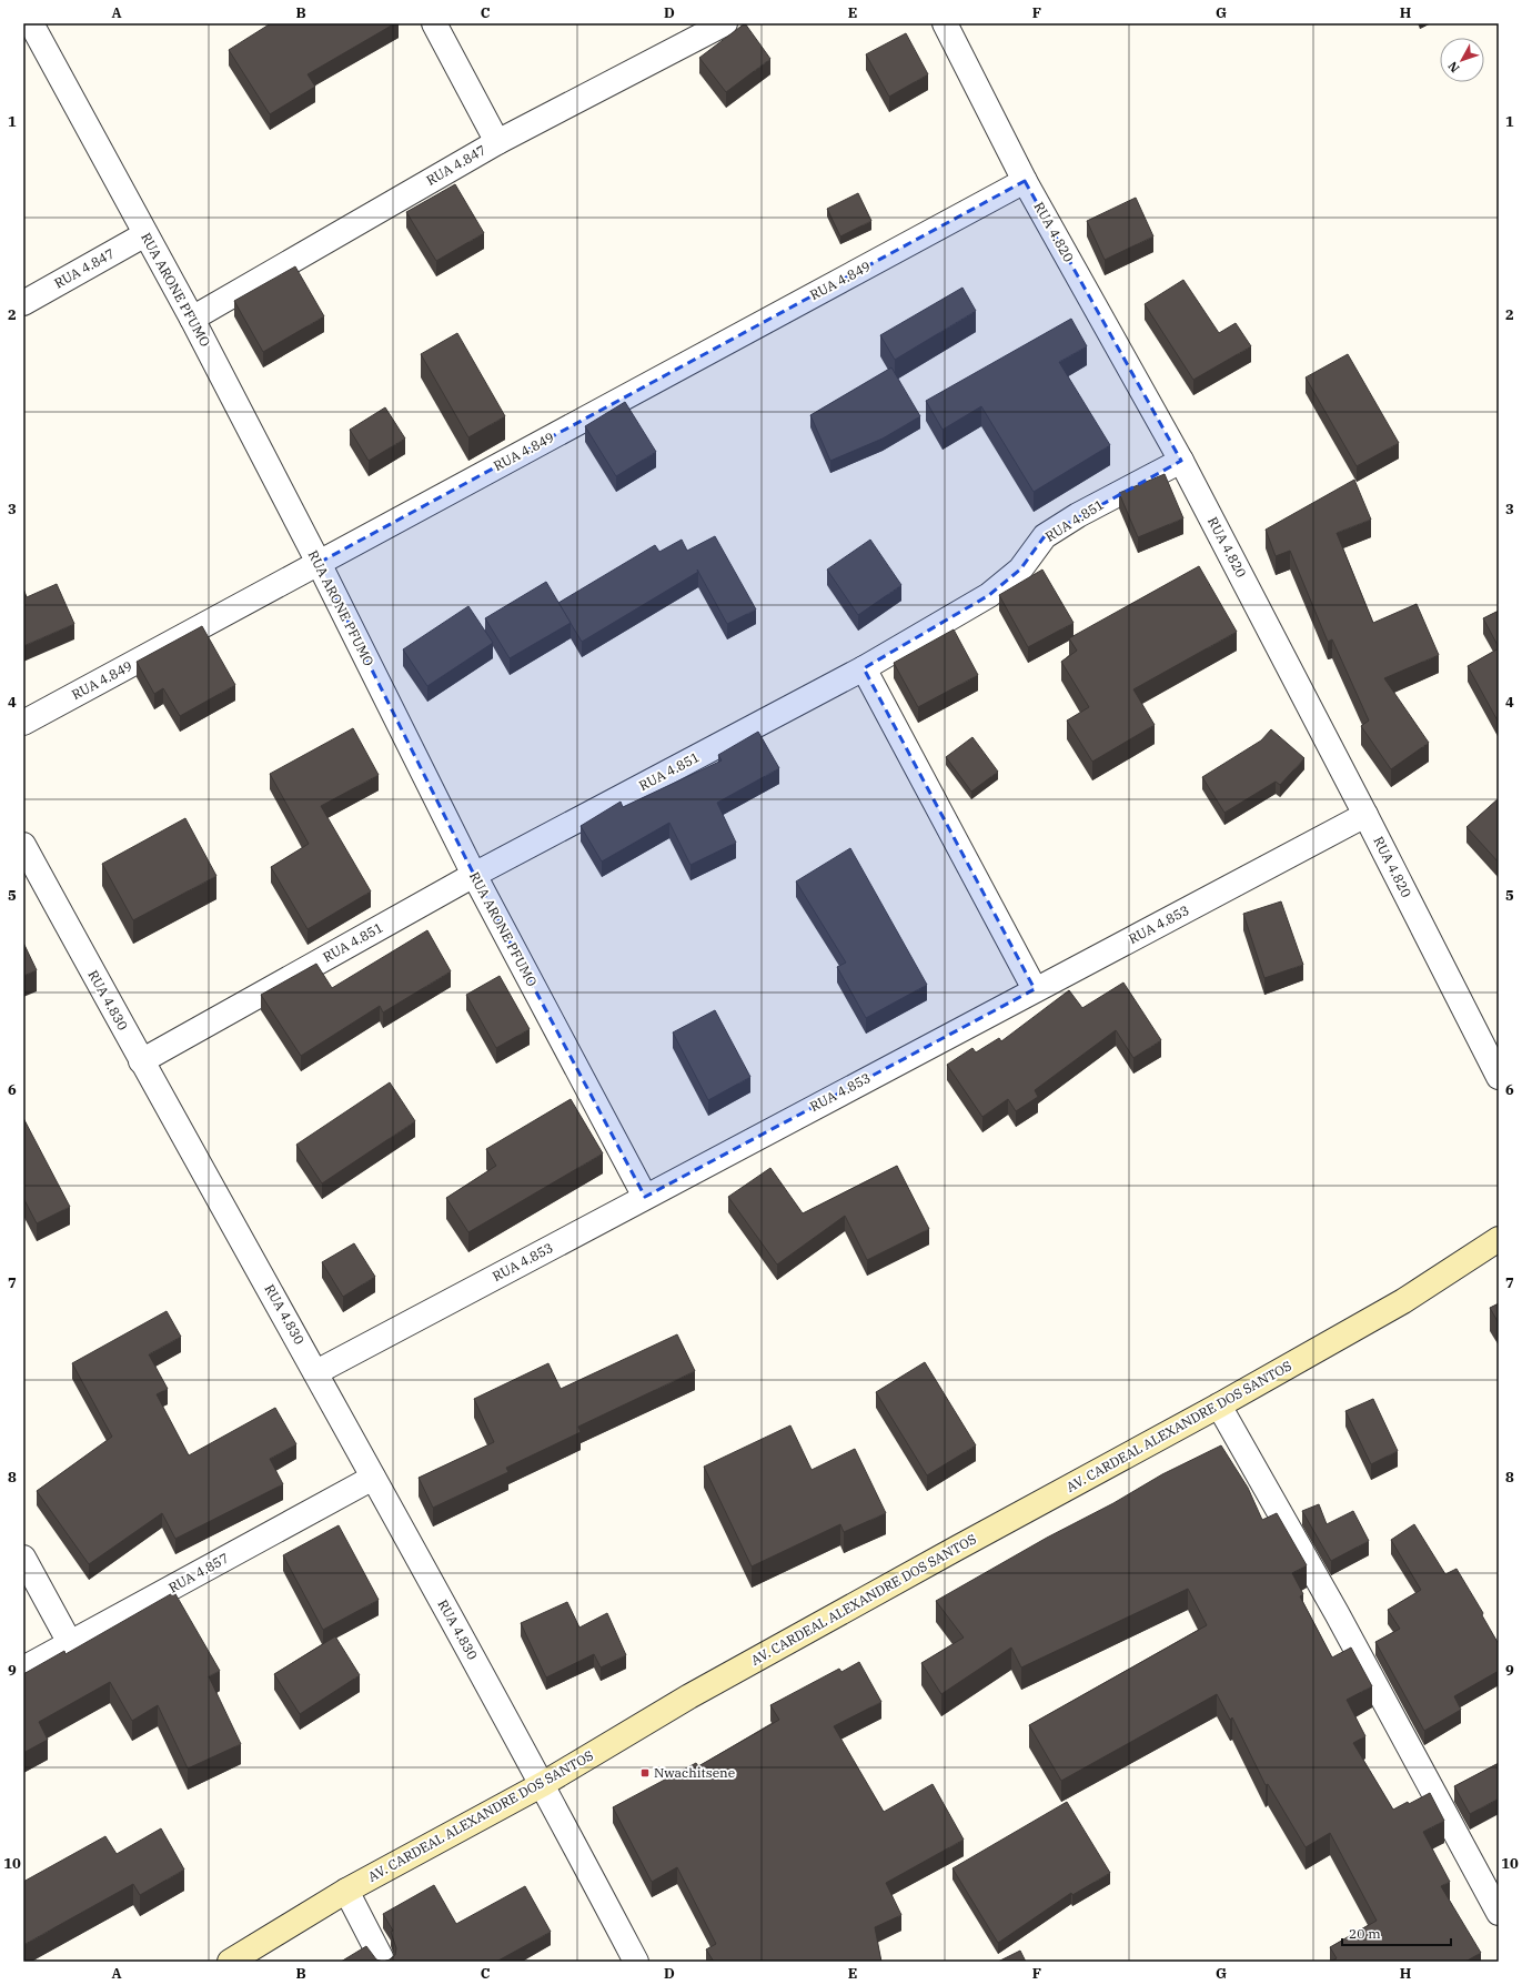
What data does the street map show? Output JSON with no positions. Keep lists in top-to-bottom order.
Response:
{
  "streets": {
    "street": [
      "RUA 4.847",
      "RUA 4.820",
      "RUA 4.849",
      "RUA ARONE PFUMO",
      "RUA 4.851",
      "RUA 4.853",
      "RUA 4.830",
      "AV. CARDEAL ALEXANDRE DOS SANTOS",
      "RUA 4.857"
    ]
  },
  "crossings": [
    ["RUA 4.847", "RUA ARONE PFUMO"],
    ["RUA 4.820", "RUA 4.849"],
    ["RUA 4.820", "RUA 4.851"],
    ["RUA 4.820", "RUA 4.853"],
    ["RUA 4.849", "RUA ARONE PFUMO"],
    ["RUA ARONE PFUMO", "RUA 4.851"],
    ["RUA ARONE PFUMO", "RUA 4.853"],
    ["RUA 4.851", "RUA 4.830"],
    ["RUA 4.853", "RUA 4.830"],
    ["RUA 4.830", "AV. CARDEAL ALEXANDRE DOS SANTOS"],
    ["RUA 4.830", "RUA 4.857"]
  ],
  "places": {
    "transit": ["Nwachitsene"]
  },
  "scale_bar": "20 m",
  "north": "bottom left",
  "grid": {
    "columns": [
      "A",
      "B",
      "C",
      "D",
      "E",
      "F",
      "G",
      "H"
    ],
    "rows": [
      "1",
      "2",
      "3",
      "4",
      "5",
      "6",
      "7",
      "8",
      "9",
      "10"
    ]
  }
}
